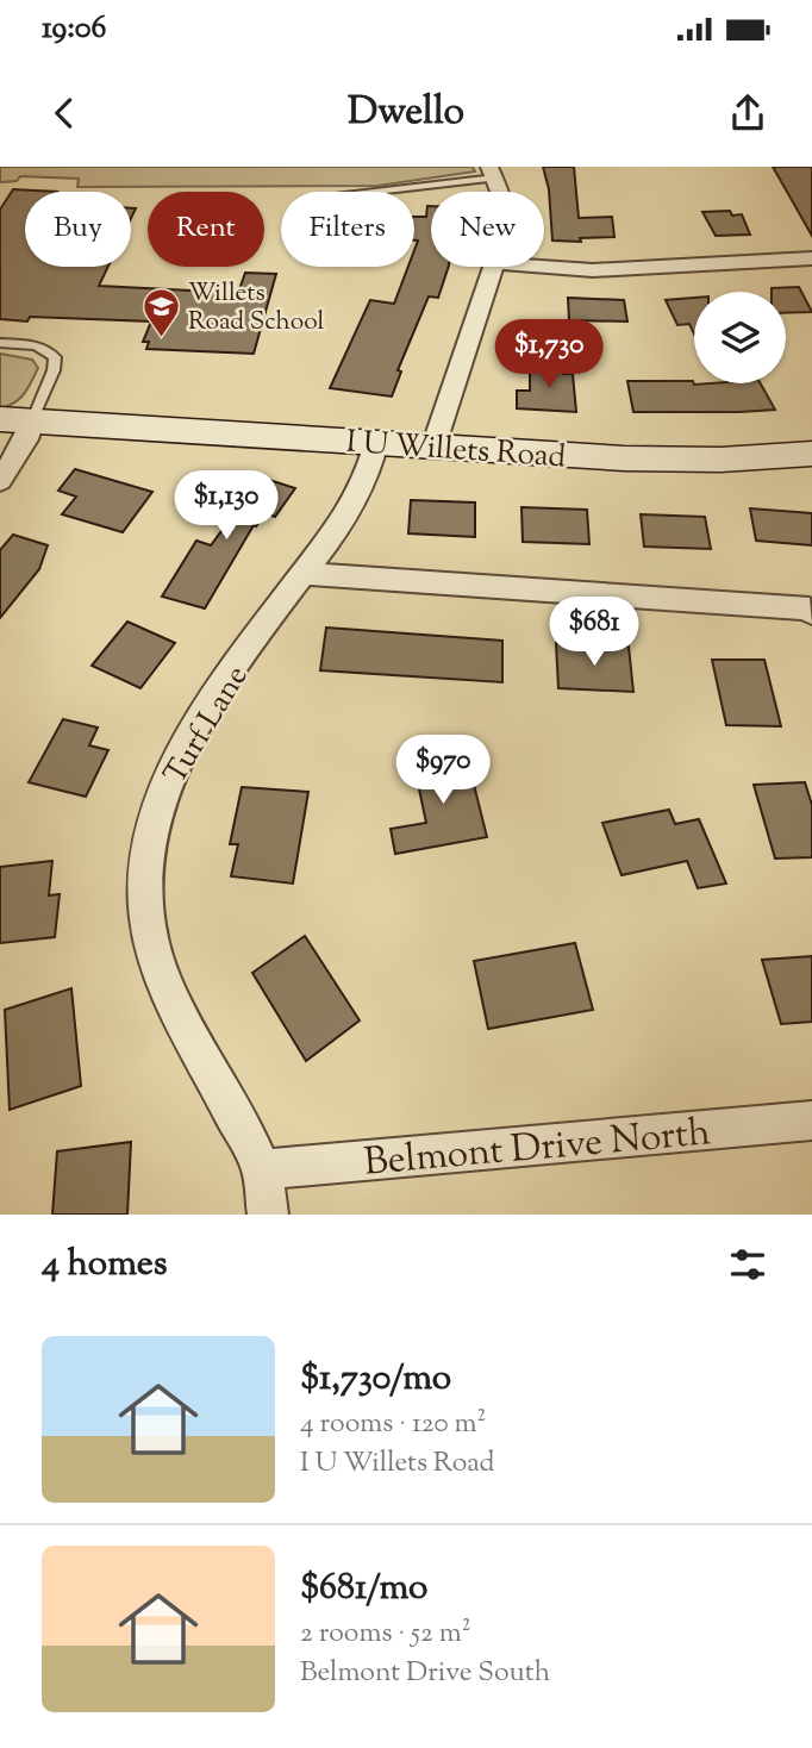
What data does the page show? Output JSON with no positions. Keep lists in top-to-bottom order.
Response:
{
  "streets": {
    "main road": ["I U Willets Road"],
    "street": ["Turf Lane", "Belmont Drive North"]
  },
  "crossings": [
    ["I U Willets Road", "Turf Lane"],
    ["Turf Lane", "Belmont Drive North"]
  ],
  "places": {
    "school or university": ["Willets Road School"]
  },
  "page": {
    "status": "19:06",
    "header": "Dwello",
    "chip": [
      "Buy",
      "Rent",
      "Filters",
      "New"
    ],
    "price": [
      "$1,730",
      "$1,130",
      "$681",
      "$970"
    ],
    "heading": "4 homes",
    "list": [
      {
        "name": "$1,730/mo",
        "note": "4 rooms · 120 m² · I U Willets Road"
      },
      {
        "name": "$681/mo",
        "note": "2 rooms · 52 m² · Belmont Drive South"
      }
    ]
  }
}
